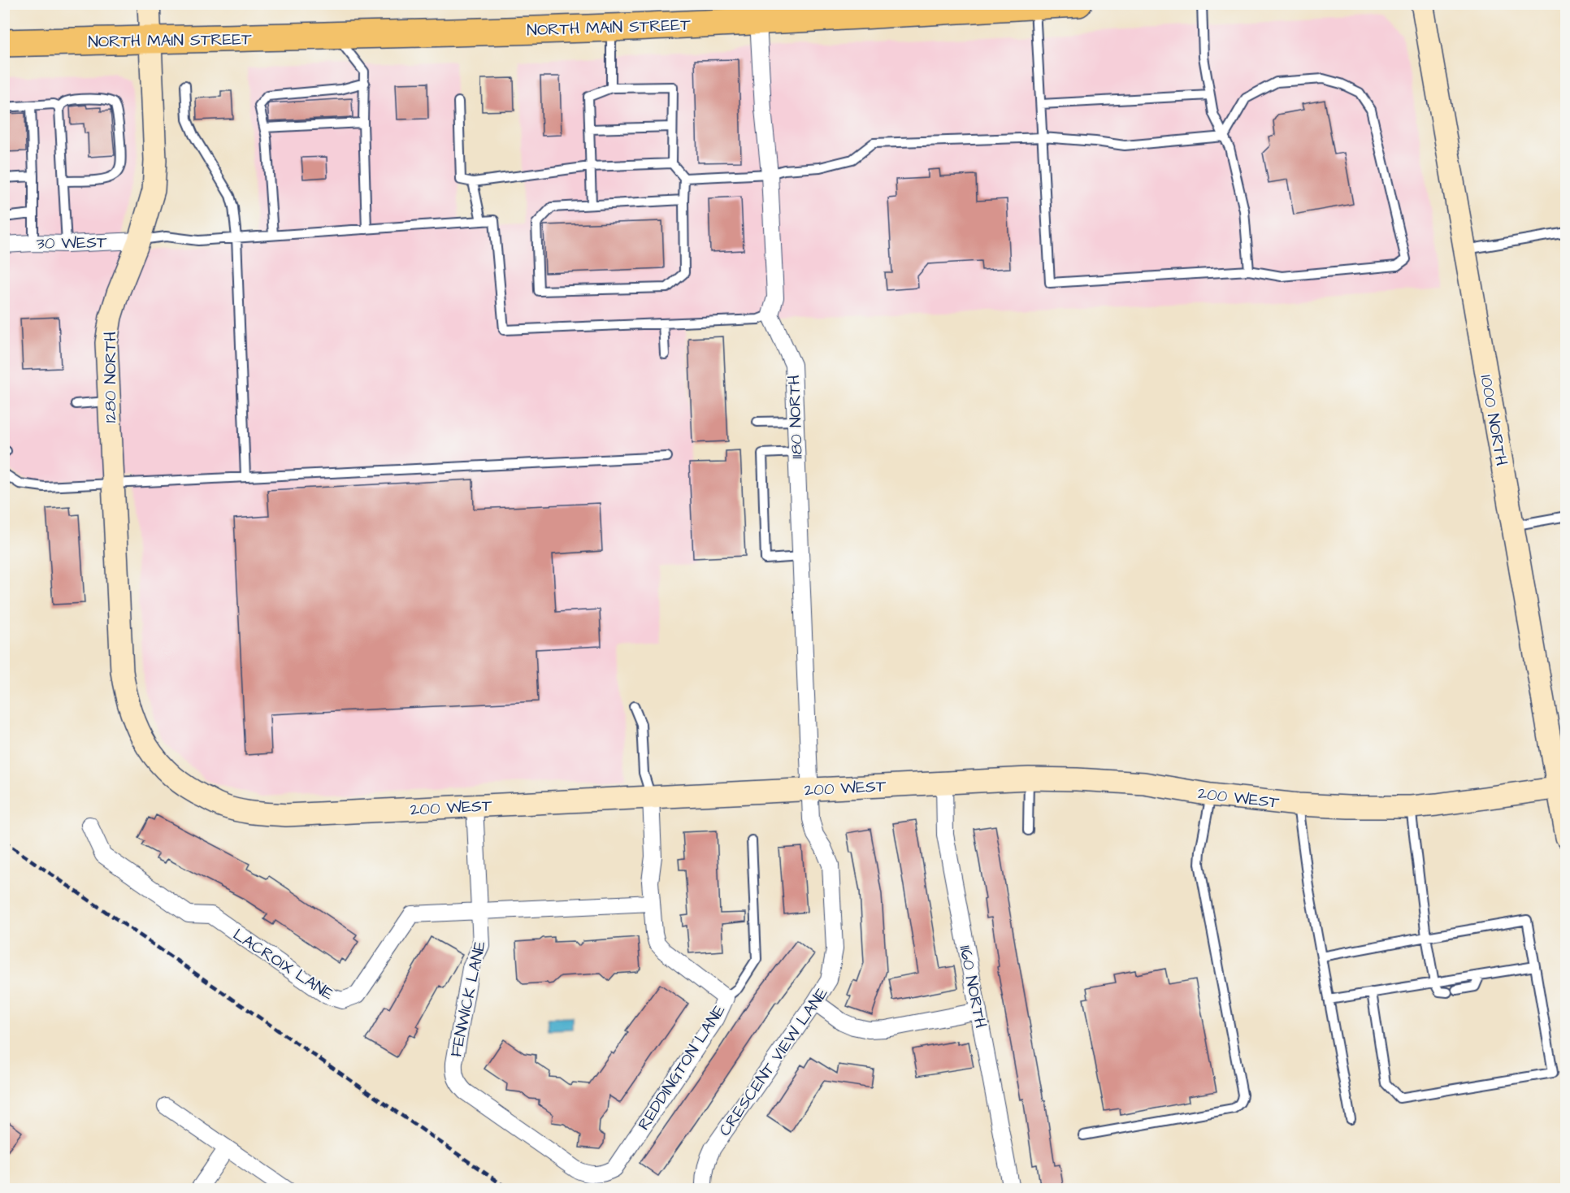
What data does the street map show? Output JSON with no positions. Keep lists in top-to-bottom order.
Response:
{
  "streets": {
    "highway": ["NORTH MAIN STREET"],
    "street": [
      "30 WEST",
      "1280 NORTH",
      "1180 NORTH",
      "1000 NORTH",
      "200 WEST",
      "LACROIX LANE",
      "1160 NORTH",
      "FENWICK LANE",
      "CRESCENT VIEW LANE",
      "REDDINGTON LANE"
    ]
  },
  "crossings": [
    ["NORTH MAIN STREET", "1280 NORTH"],
    ["30 WEST", "1280 NORTH"],
    ["1280 NORTH", "200 WEST"],
    ["1180 NORTH", "200 WEST"],
    ["1180 NORTH", "CRESCENT VIEW LANE"],
    ["1000 NORTH", "200 WEST"],
    ["200 WEST", "1160 NORTH"],
    ["200 WEST", "FENWICK LANE"],
    ["200 WEST", "CRESCENT VIEW LANE"],
    ["200 WEST", "REDDINGTON LANE"],
    ["LACROIX LANE", "FENWICK LANE"],
    ["LACROIX LANE", "REDDINGTON LANE"],
    ["FENWICK LANE", "REDDINGTON LANE"]
  ]
}
